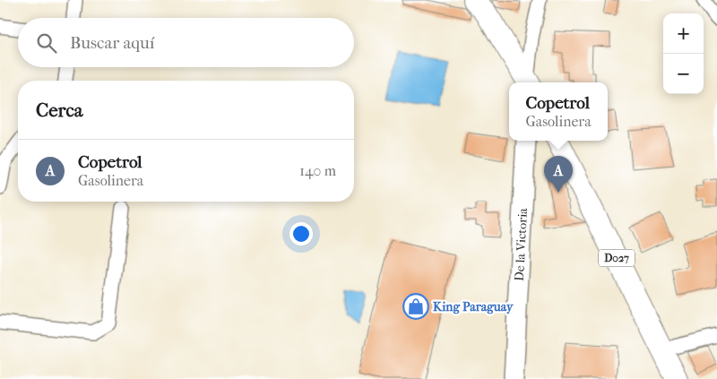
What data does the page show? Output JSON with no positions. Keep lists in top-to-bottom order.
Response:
{
  "streets": {
    "main road": ["De la Victoria", "D027"]
  },
  "places": {
    "shop": ["King Paraguay"]
  },
  "page": {
    "map_buttons": ["+", "−"],
    "search": "Buscar aquí",
    "heading": "Cerca",
    "popup": ["Copetrol", "Gasolinera"],
    "list": [
      {
        "mark": "A",
        "name": "Copetrol",
        "note": "Gasolinera",
        "value": "140 m"
      }
    ],
    "pins": "A"
  }
}
